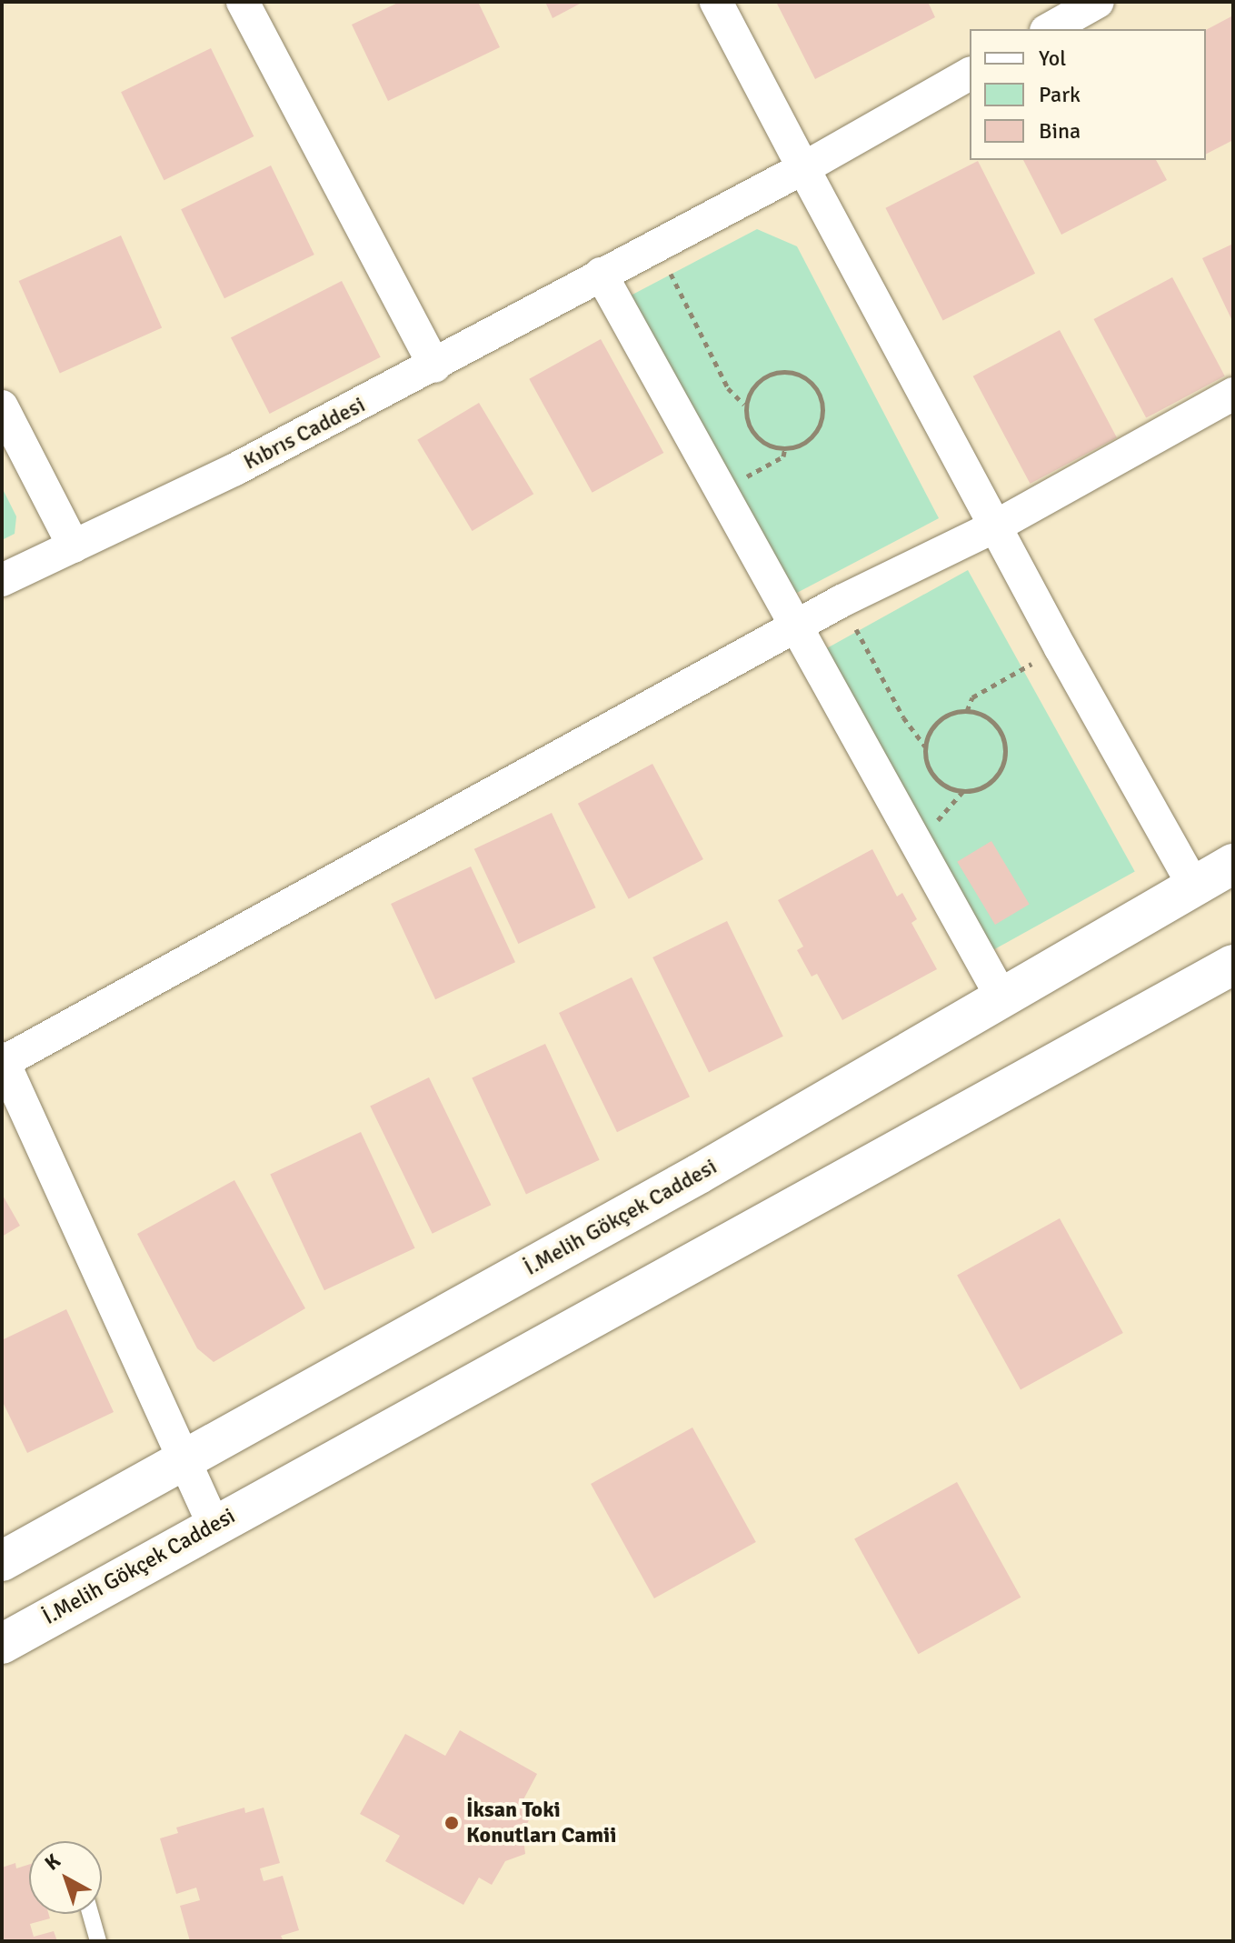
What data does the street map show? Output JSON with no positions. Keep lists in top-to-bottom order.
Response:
{
  "streets": {
    "main road": ["İ.Melih Gökçek Caddesi"],
    "street": ["Kıbrıs Caddesi"]
  },
  "places": ["İksan Toki Konutları Camii"],
  "legend": ["Yol", "Park", "Bina"],
  "north": "top left"
}
